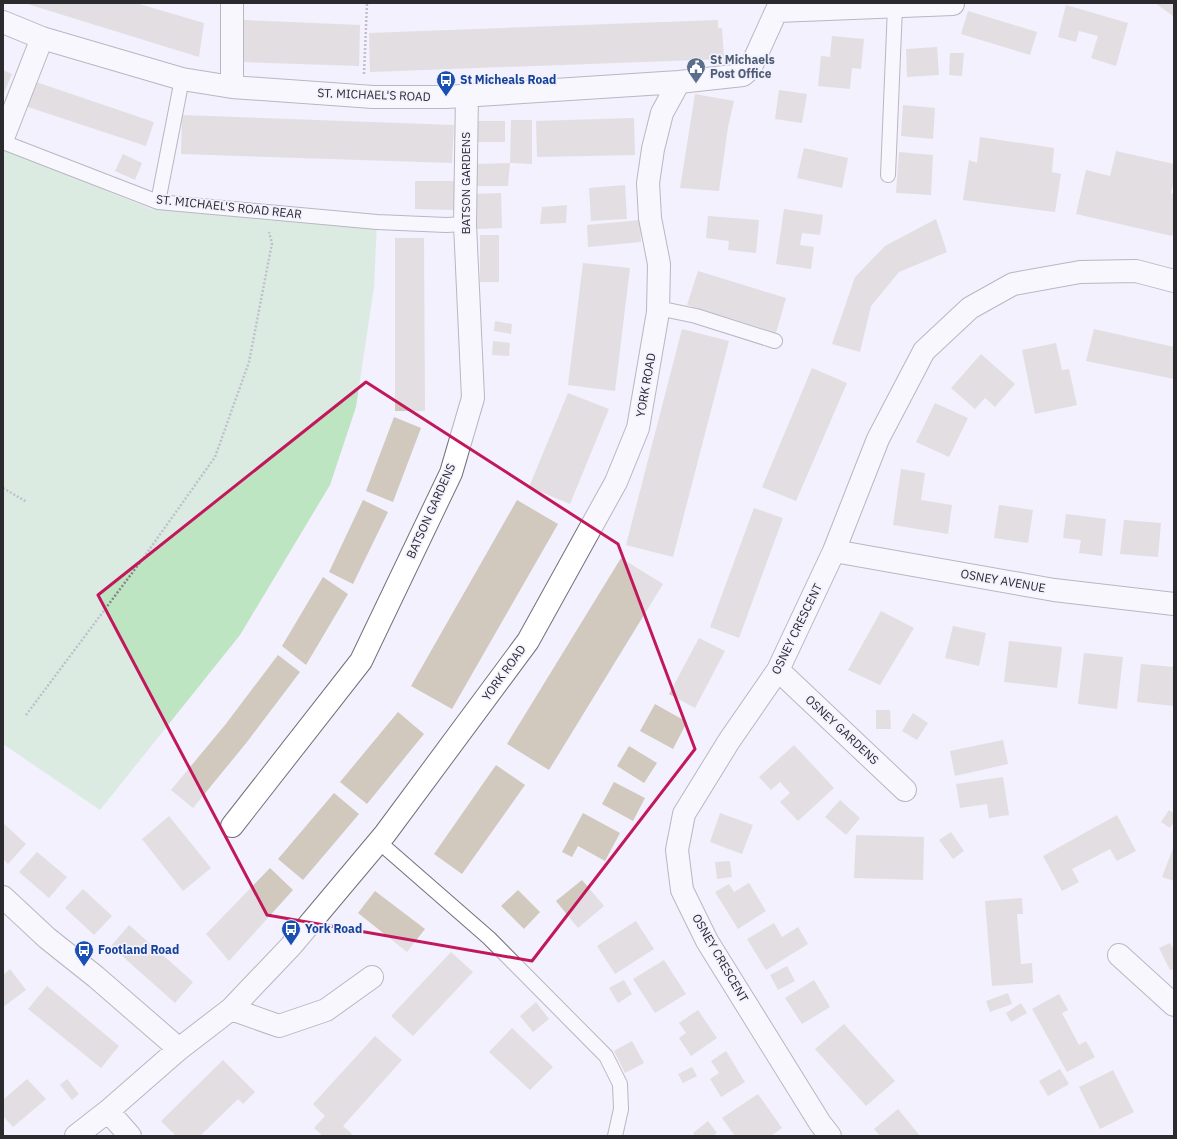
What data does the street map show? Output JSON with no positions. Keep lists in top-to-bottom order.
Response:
{
  "streets": {
    "street": [
      "ST. MICHAEL'S ROAD",
      "BATSON GARDENS",
      "YORK ROAD",
      "OSNEY AVENUE",
      "OSNEY CRESCENT",
      "OSNEY GARDENS"
    ],
    "lane": ["ST. MICHAEL'S ROAD REAR"]
  },
  "crossings": [
    ["ST. MICHAEL'S ROAD", "BATSON GARDENS"],
    ["ST. MICHAEL'S ROAD", "YORK ROAD"],
    ["BATSON GARDENS", "ST. MICHAEL'S ROAD REAR"],
    ["OSNEY AVENUE", "OSNEY CRESCENT"],
    ["OSNEY CRESCENT", "OSNEY GARDENS"]
  ],
  "places": {
    "public building": ["St Michaels Post Office"],
    "bus stop": ["St Micheals Road", "York Road", "Footland Road"]
  }
}
